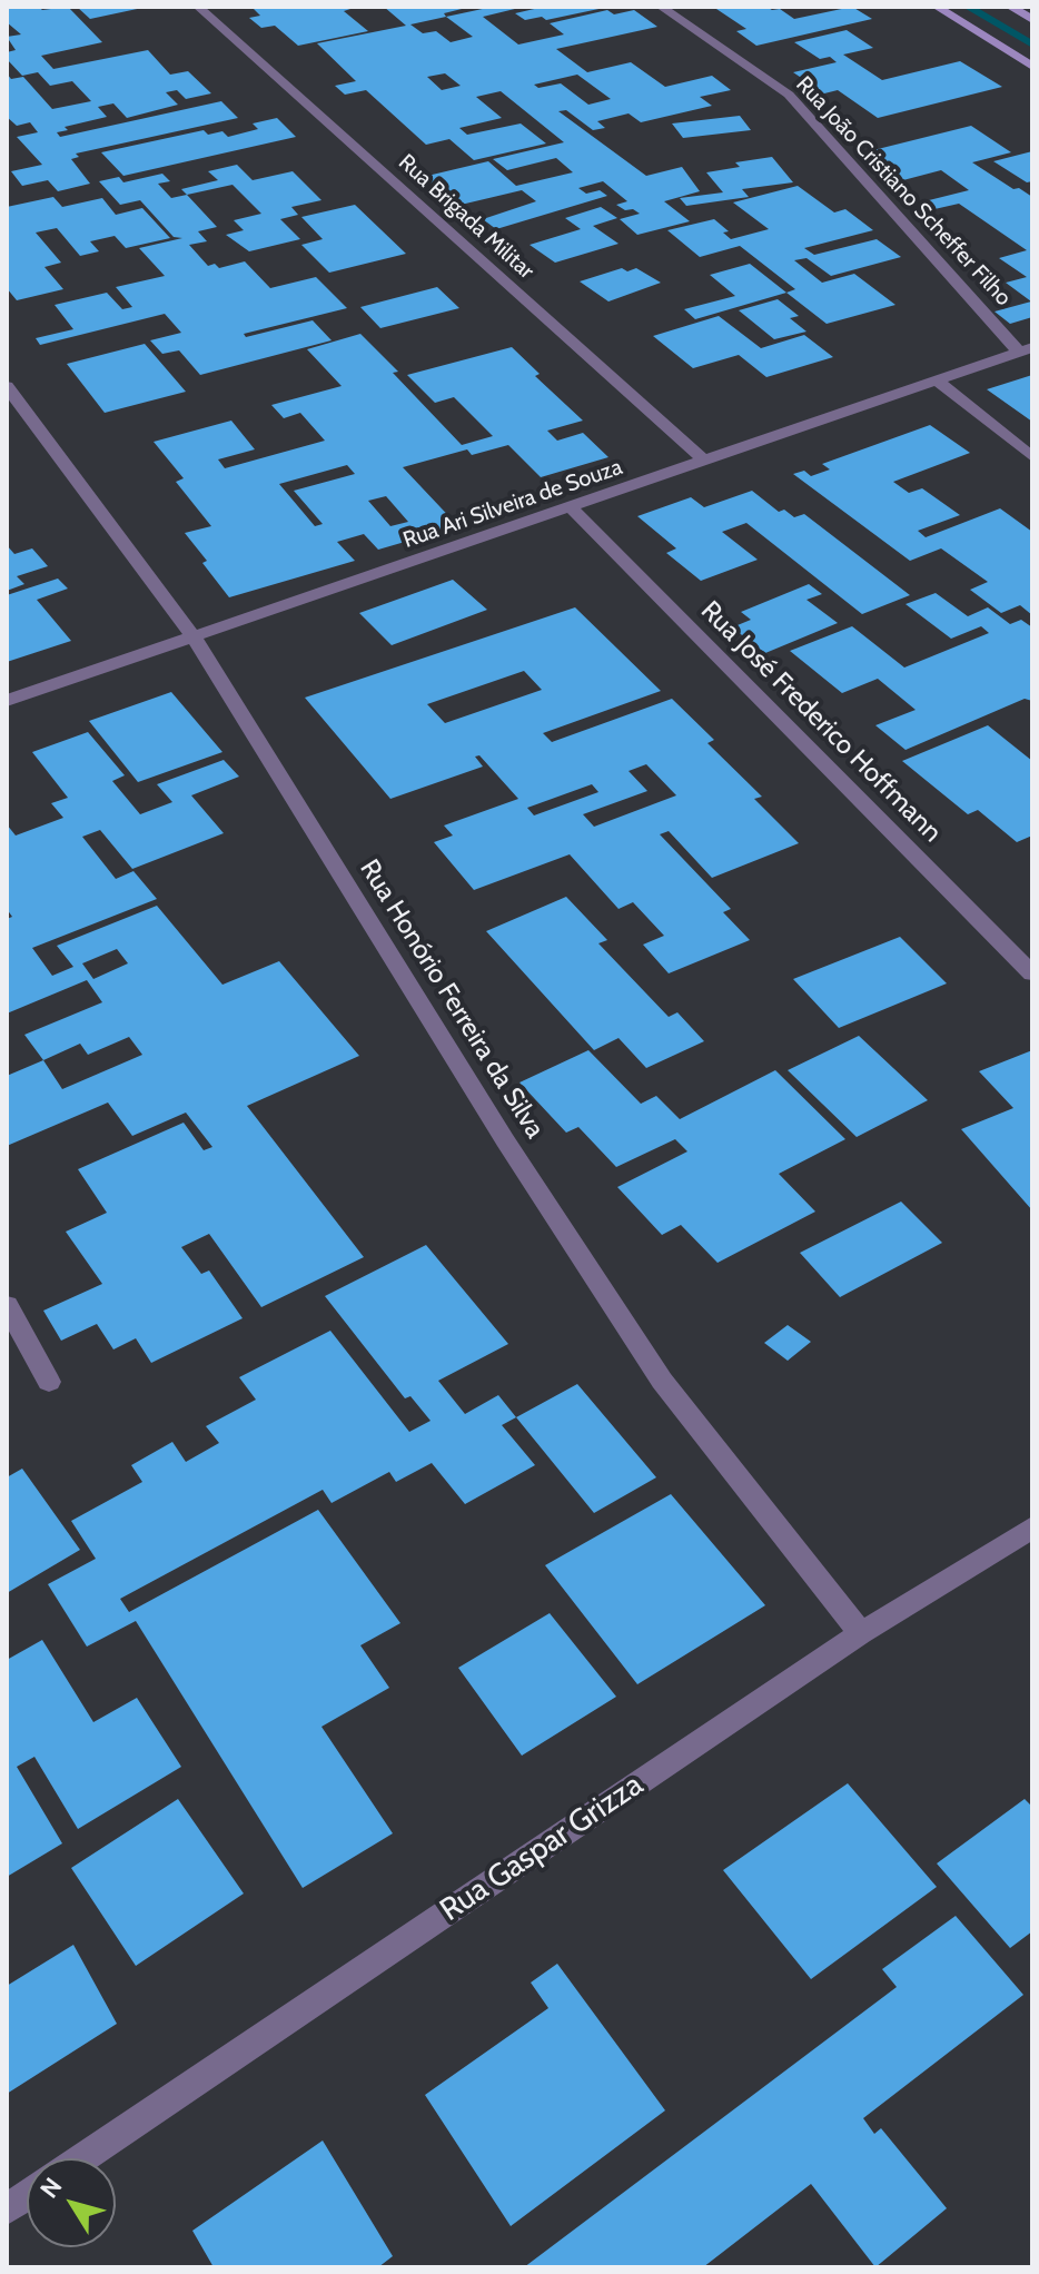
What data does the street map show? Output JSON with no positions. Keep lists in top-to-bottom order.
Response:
{
  "streets": {
    "street": [
      "Rua João Cristiano Scheffer Filho",
      "Rua Brigada Militar",
      "Rua Ari Silveira de Souza",
      "Rua José Frederico Hoffmann",
      "Rua Honório Ferreira da Silva",
      "Rua Gaspar Grizza"
    ]
  },
  "crossings": [
    ["Rua João Cristiano Scheffer Filho", "Rua Ari Silveira de Souza"],
    ["Rua Brigada Militar", "Rua Ari Silveira de Souza"],
    ["Rua Ari Silveira de Souza", "Rua José Frederico Hoffmann"],
    ["Rua Ari Silveira de Souza", "Rua Honório Ferreira da Silva"],
    ["Rua Honório Ferreira da Silva", "Rua Gaspar Grizza"]
  ],
  "north": "top left"
}
